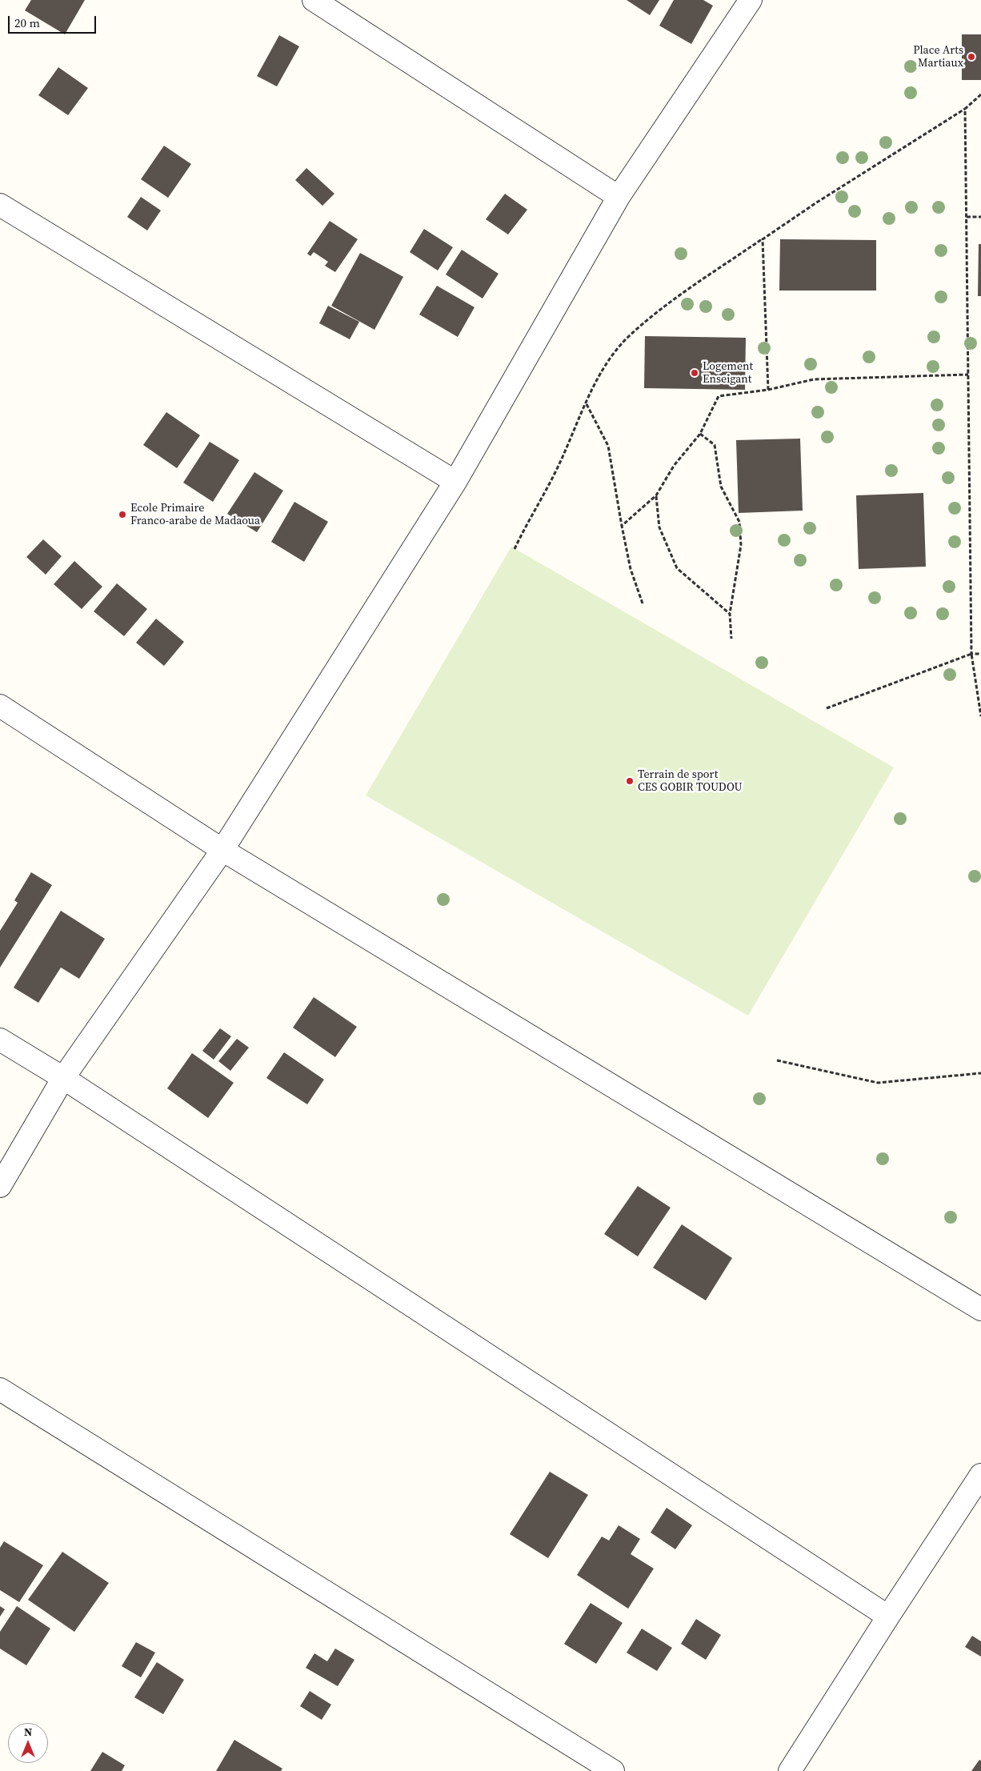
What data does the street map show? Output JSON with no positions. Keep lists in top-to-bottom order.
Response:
{
  "places": [
    "Place Arts Martiaux",
    "Logement Enseigant",
    "Ecole Primaire Franco-arabe de Madaoua",
    "Terrain de sport CES GOBIR TOUDOU"
  ],
  "scale_bar": "20 m",
  "north": "top"
}
